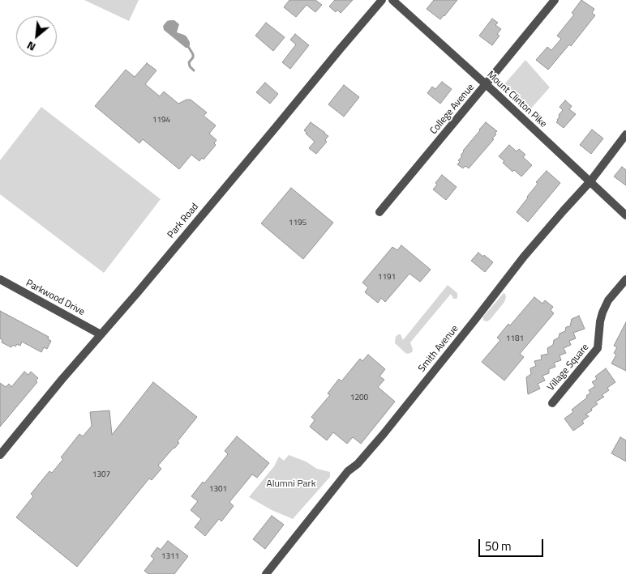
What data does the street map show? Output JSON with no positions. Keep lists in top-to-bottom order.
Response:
{
  "streets": {
    "street": [
      "Mount Clinton Pike",
      "College Avenue",
      "Park Road",
      "Parkwood Drive",
      "Smith Avenue",
      "Village Square"
    ]
  },
  "crossings": [
    ["Mount Clinton Pike", "College Avenue"],
    ["Mount Clinton Pike", "Smith Avenue"],
    ["Park Road", "Parkwood Drive"]
  ],
  "parks": ["Alumni Park"],
  "house_numbers": [
    "1194",
    "1195",
    "1191",
    "1181",
    "1200",
    "1307",
    "1301",
    "1311"
  ],
  "scale_bar": "50 m",
  "north": "bottom left"
}
